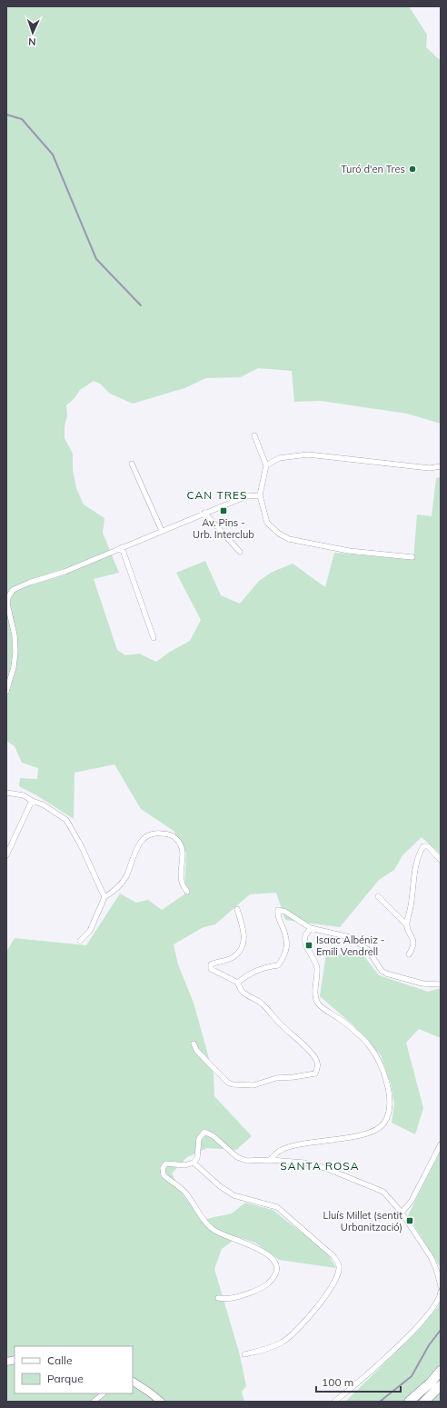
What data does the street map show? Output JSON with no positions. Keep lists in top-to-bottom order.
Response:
{
  "districts": ["CAN TRES", "SANTA ROSA"],
  "places": {
    "other": ["Turó d'en Tres"],
    "transit": ["Av. Pins - Urb. Interclub", "Isaac Albéniz - Emili Vendrell", "Lluís Millet (sentit Urbanització)"]
  },
  "legend": ["Calle", "Parque"],
  "scale_bar": "100 m",
  "north": "bottom"
}
